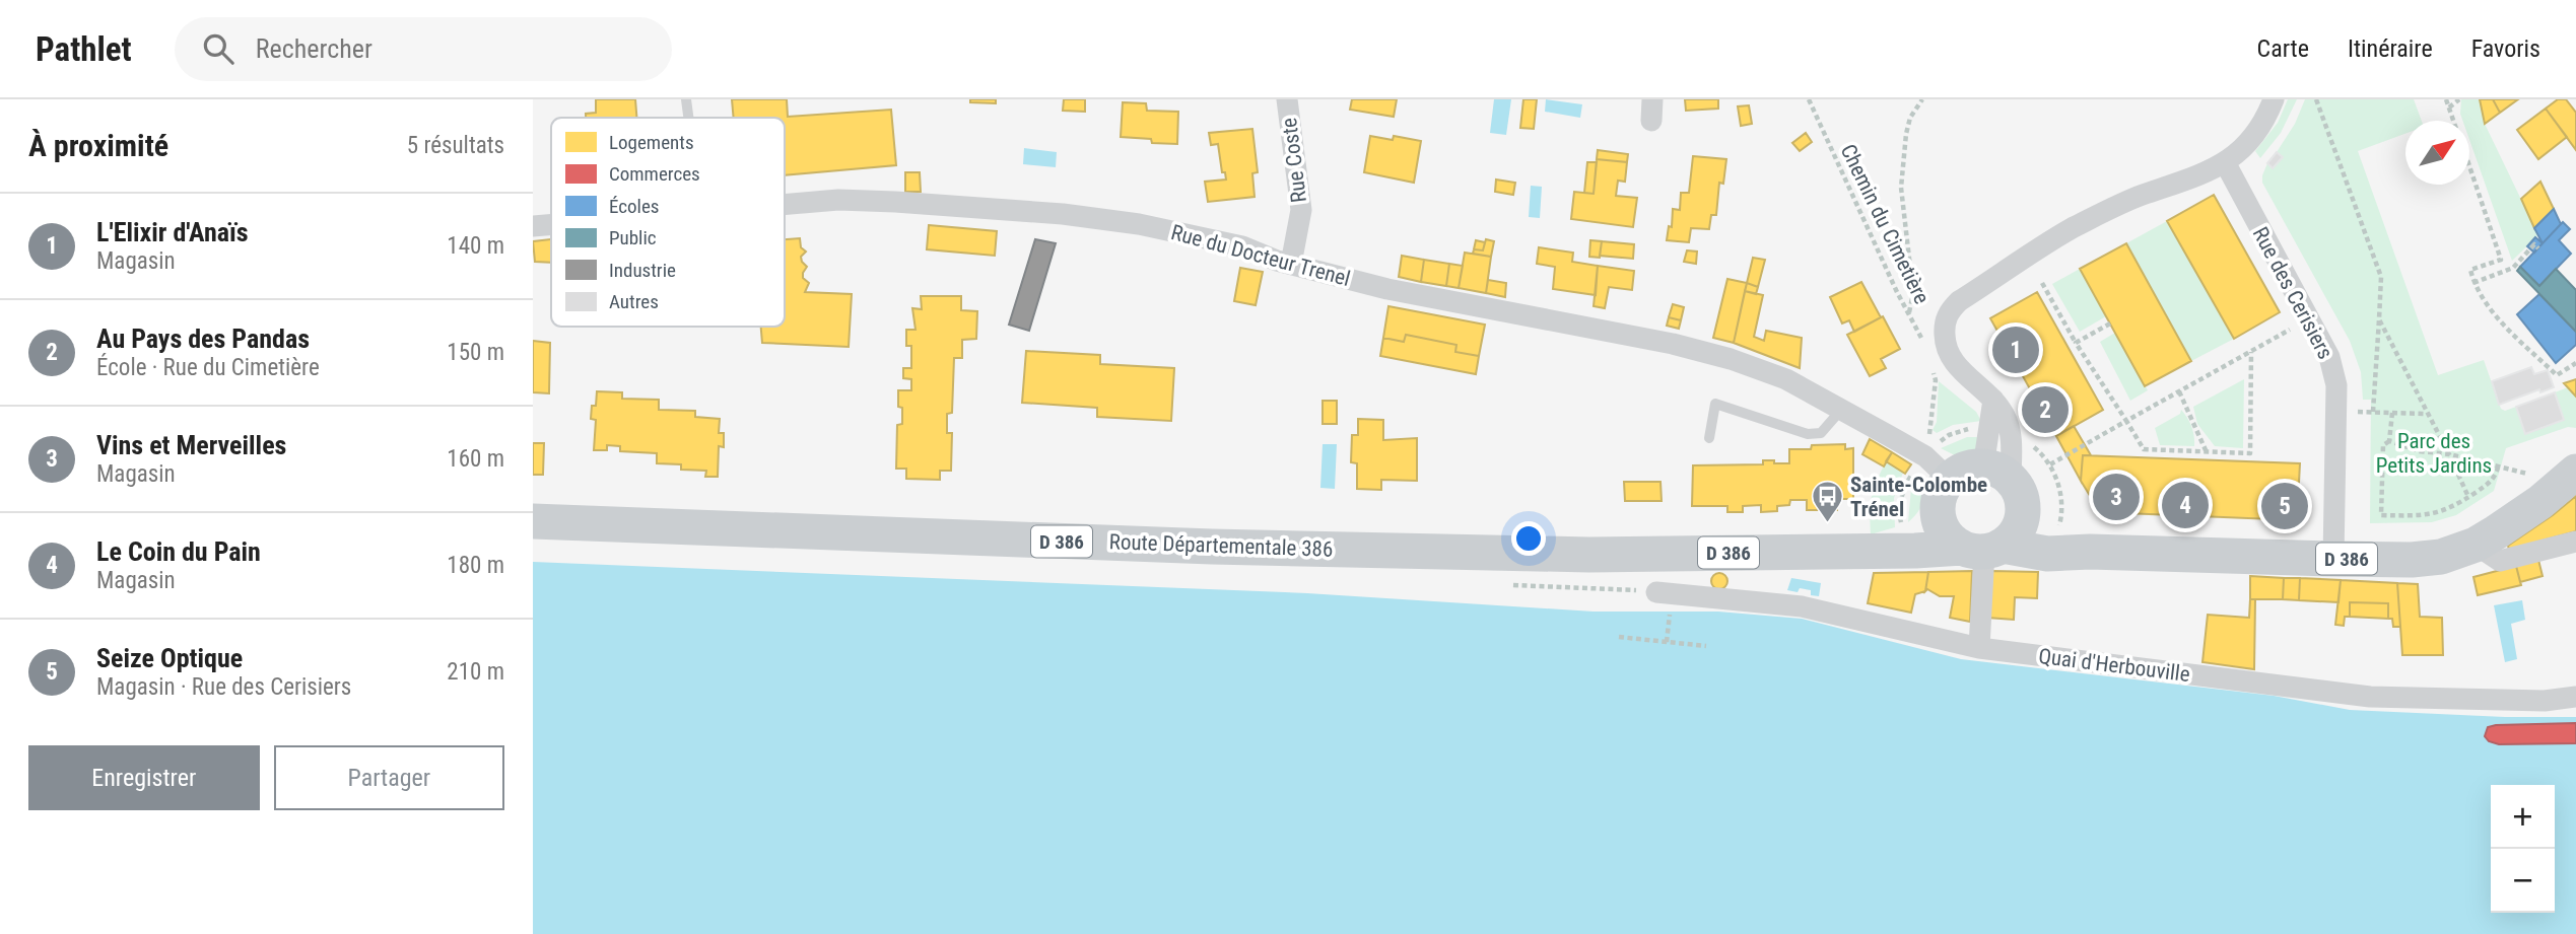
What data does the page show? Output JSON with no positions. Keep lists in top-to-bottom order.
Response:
{
  "streets": {
    "main road": ["D 386", "Route Départementale 386"],
    "street": [
      "Rue Coste",
      "Rue du Docteur Trenel",
      "Rue des Cerisiers",
      "Quai d'Herbouville"
    ],
    "path": ["Chemin du Cimetière"]
  },
  "crossings": [
    ["Rue Coste", "Rue du Docteur Trenel"],
    ["Rue du Docteur Trenel", "Route Départementale 386"],
    ["Rue des Cerisiers", "Route Départementale 386"]
  ],
  "parks": ["Parc des Petits Jardins"],
  "places": {
    "bus stop": ["Sainte-Colombe Trénel"]
  },
  "legend": [
    "Logements",
    "Commerces",
    "Écoles",
    "Public",
    "Industrie",
    "Autres"
  ],
  "north": "top right",
  "page": {
    "header": "Pathlet",
    "search": "Rechercher",
    "nav": ["Carte", "Itinéraire", "Favoris"],
    "heading": ["À proximité", "5 résultats"],
    "list": [
      {
        "mark": "1",
        "name": "L'Elixir d'Anaïs",
        "note": "Magasin",
        "value": "140 m"
      },
      {
        "mark": "2",
        "name": "Au Pays des Pandas",
        "note": "École · Rue du Cimetière",
        "value": "150 m"
      },
      {
        "mark": "3",
        "name": "Vins et Merveilles",
        "note": "Magasin",
        "value": "160 m"
      },
      {
        "mark": "4",
        "name": "Le Coin du Pain",
        "note": "Magasin",
        "value": "180 m"
      },
      {
        "mark": "5",
        "name": "Seize Optique",
        "note": "Magasin · Rue des Cerisiers",
        "value": "210 m"
      }
    ],
    "pins": [
      "1",
      "2",
      "3",
      "4",
      "5"
    ],
    "buttons": ["Enregistrer", "Partager"],
    "map_buttons": ["+", "−"]
  }
}
